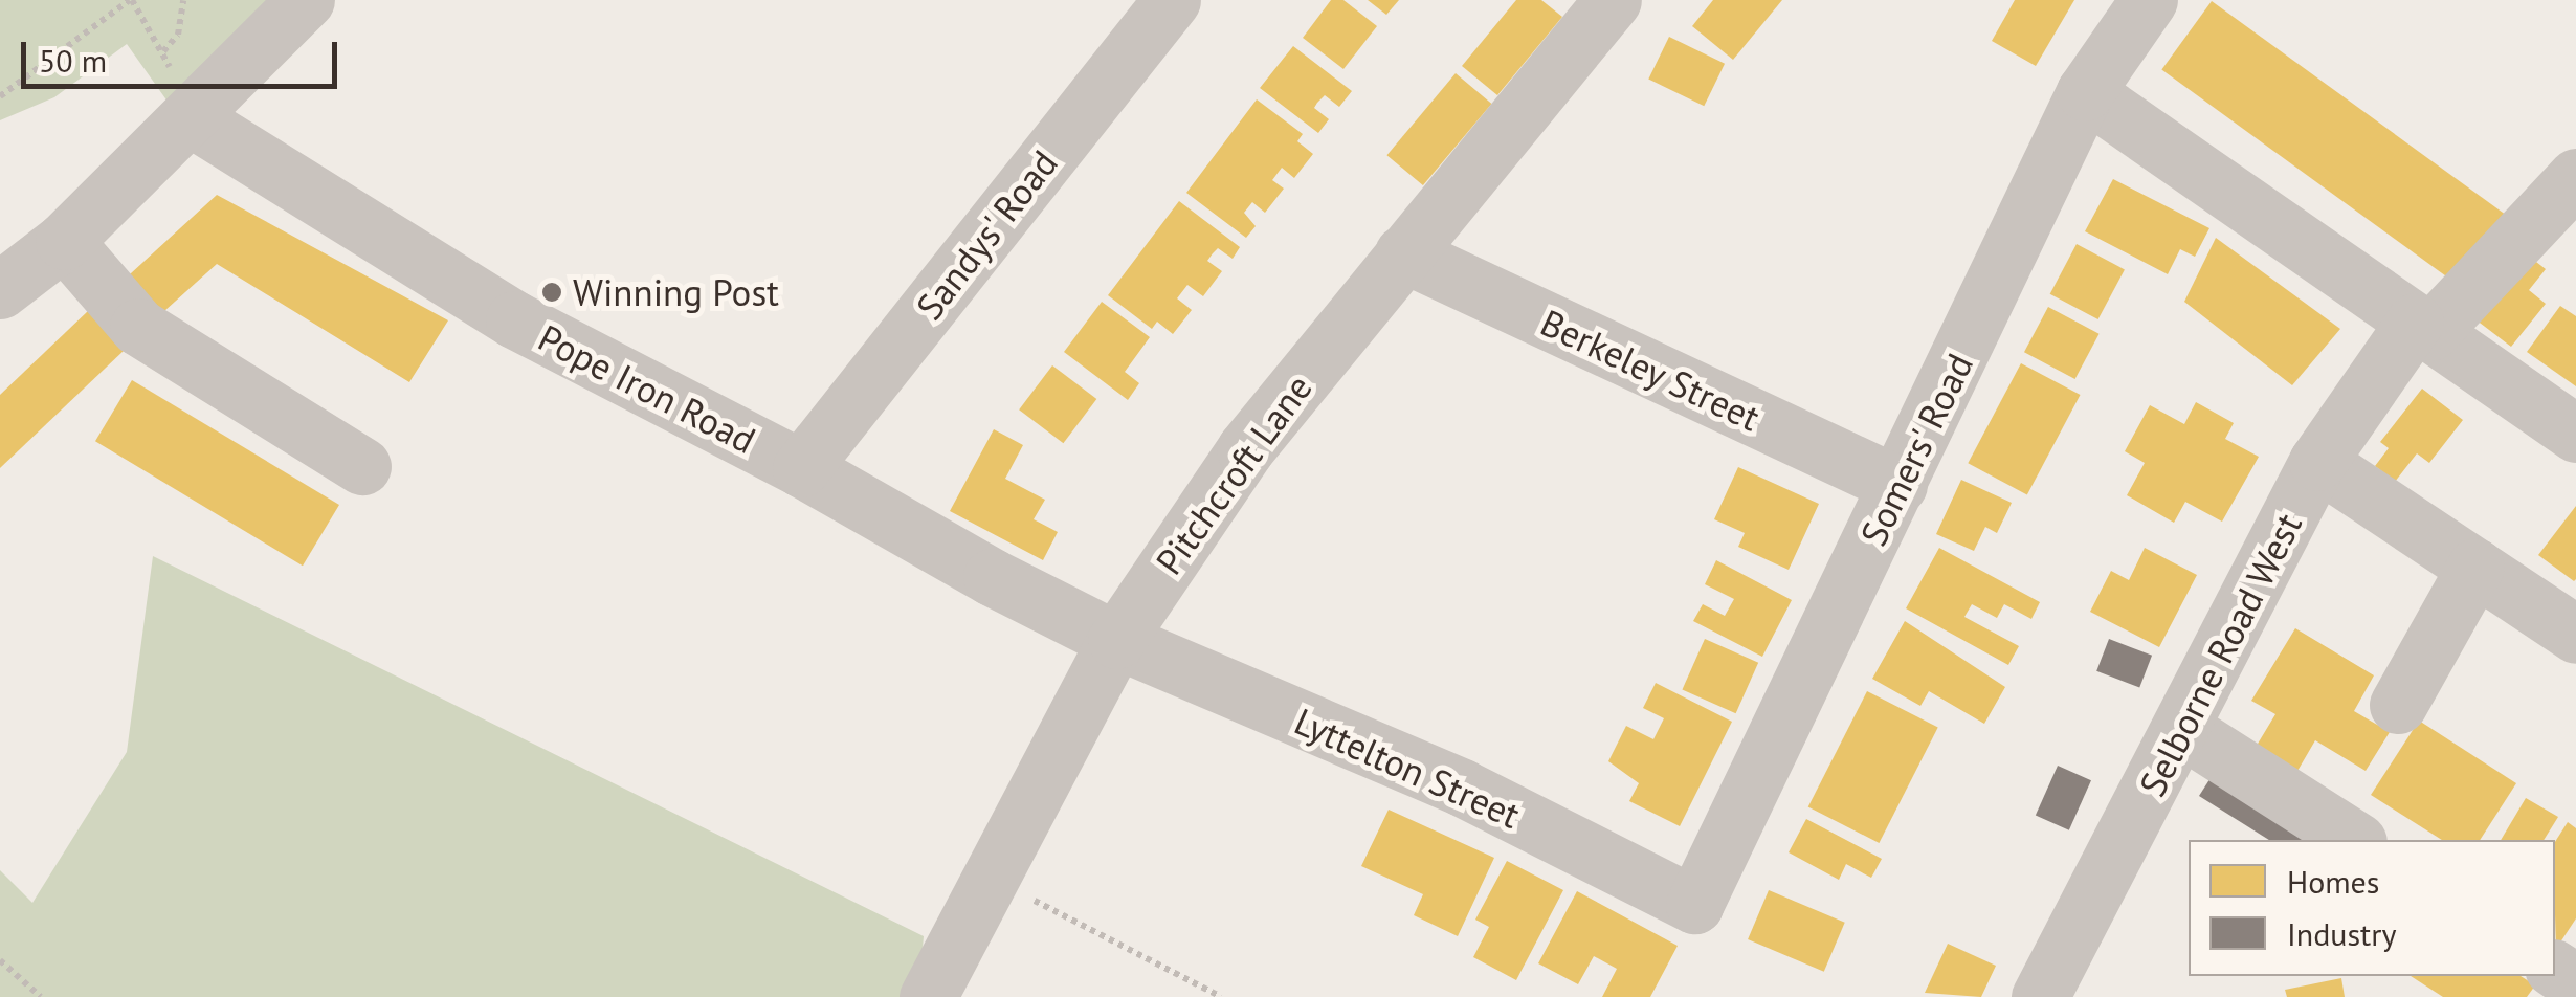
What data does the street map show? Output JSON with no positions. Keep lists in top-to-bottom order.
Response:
{
  "streets": {
    "street": [
      "Sandys' Road",
      "Berkeley Street",
      "Pope Iron Road",
      "Somers' Road",
      "Pitchcroft Lane",
      "Selborne Road West",
      "Lyttelton Street"
    ]
  },
  "crossings": [
    ["Sandys' Road", "Pope Iron Road"],
    ["Berkeley Street", "Somers' Road"],
    ["Berkeley Street", "Pitchcroft Lane"],
    ["Pope Iron Road", "Pitchcroft Lane"],
    ["Pope Iron Road", "Lyttelton Street"],
    ["Somers' Road", "Lyttelton Street"],
    ["Pitchcroft Lane", "Lyttelton Street"]
  ],
  "places": ["Winning Post"],
  "legend": ["Homes", "Industry"],
  "scale_bar": "50 m"
}
